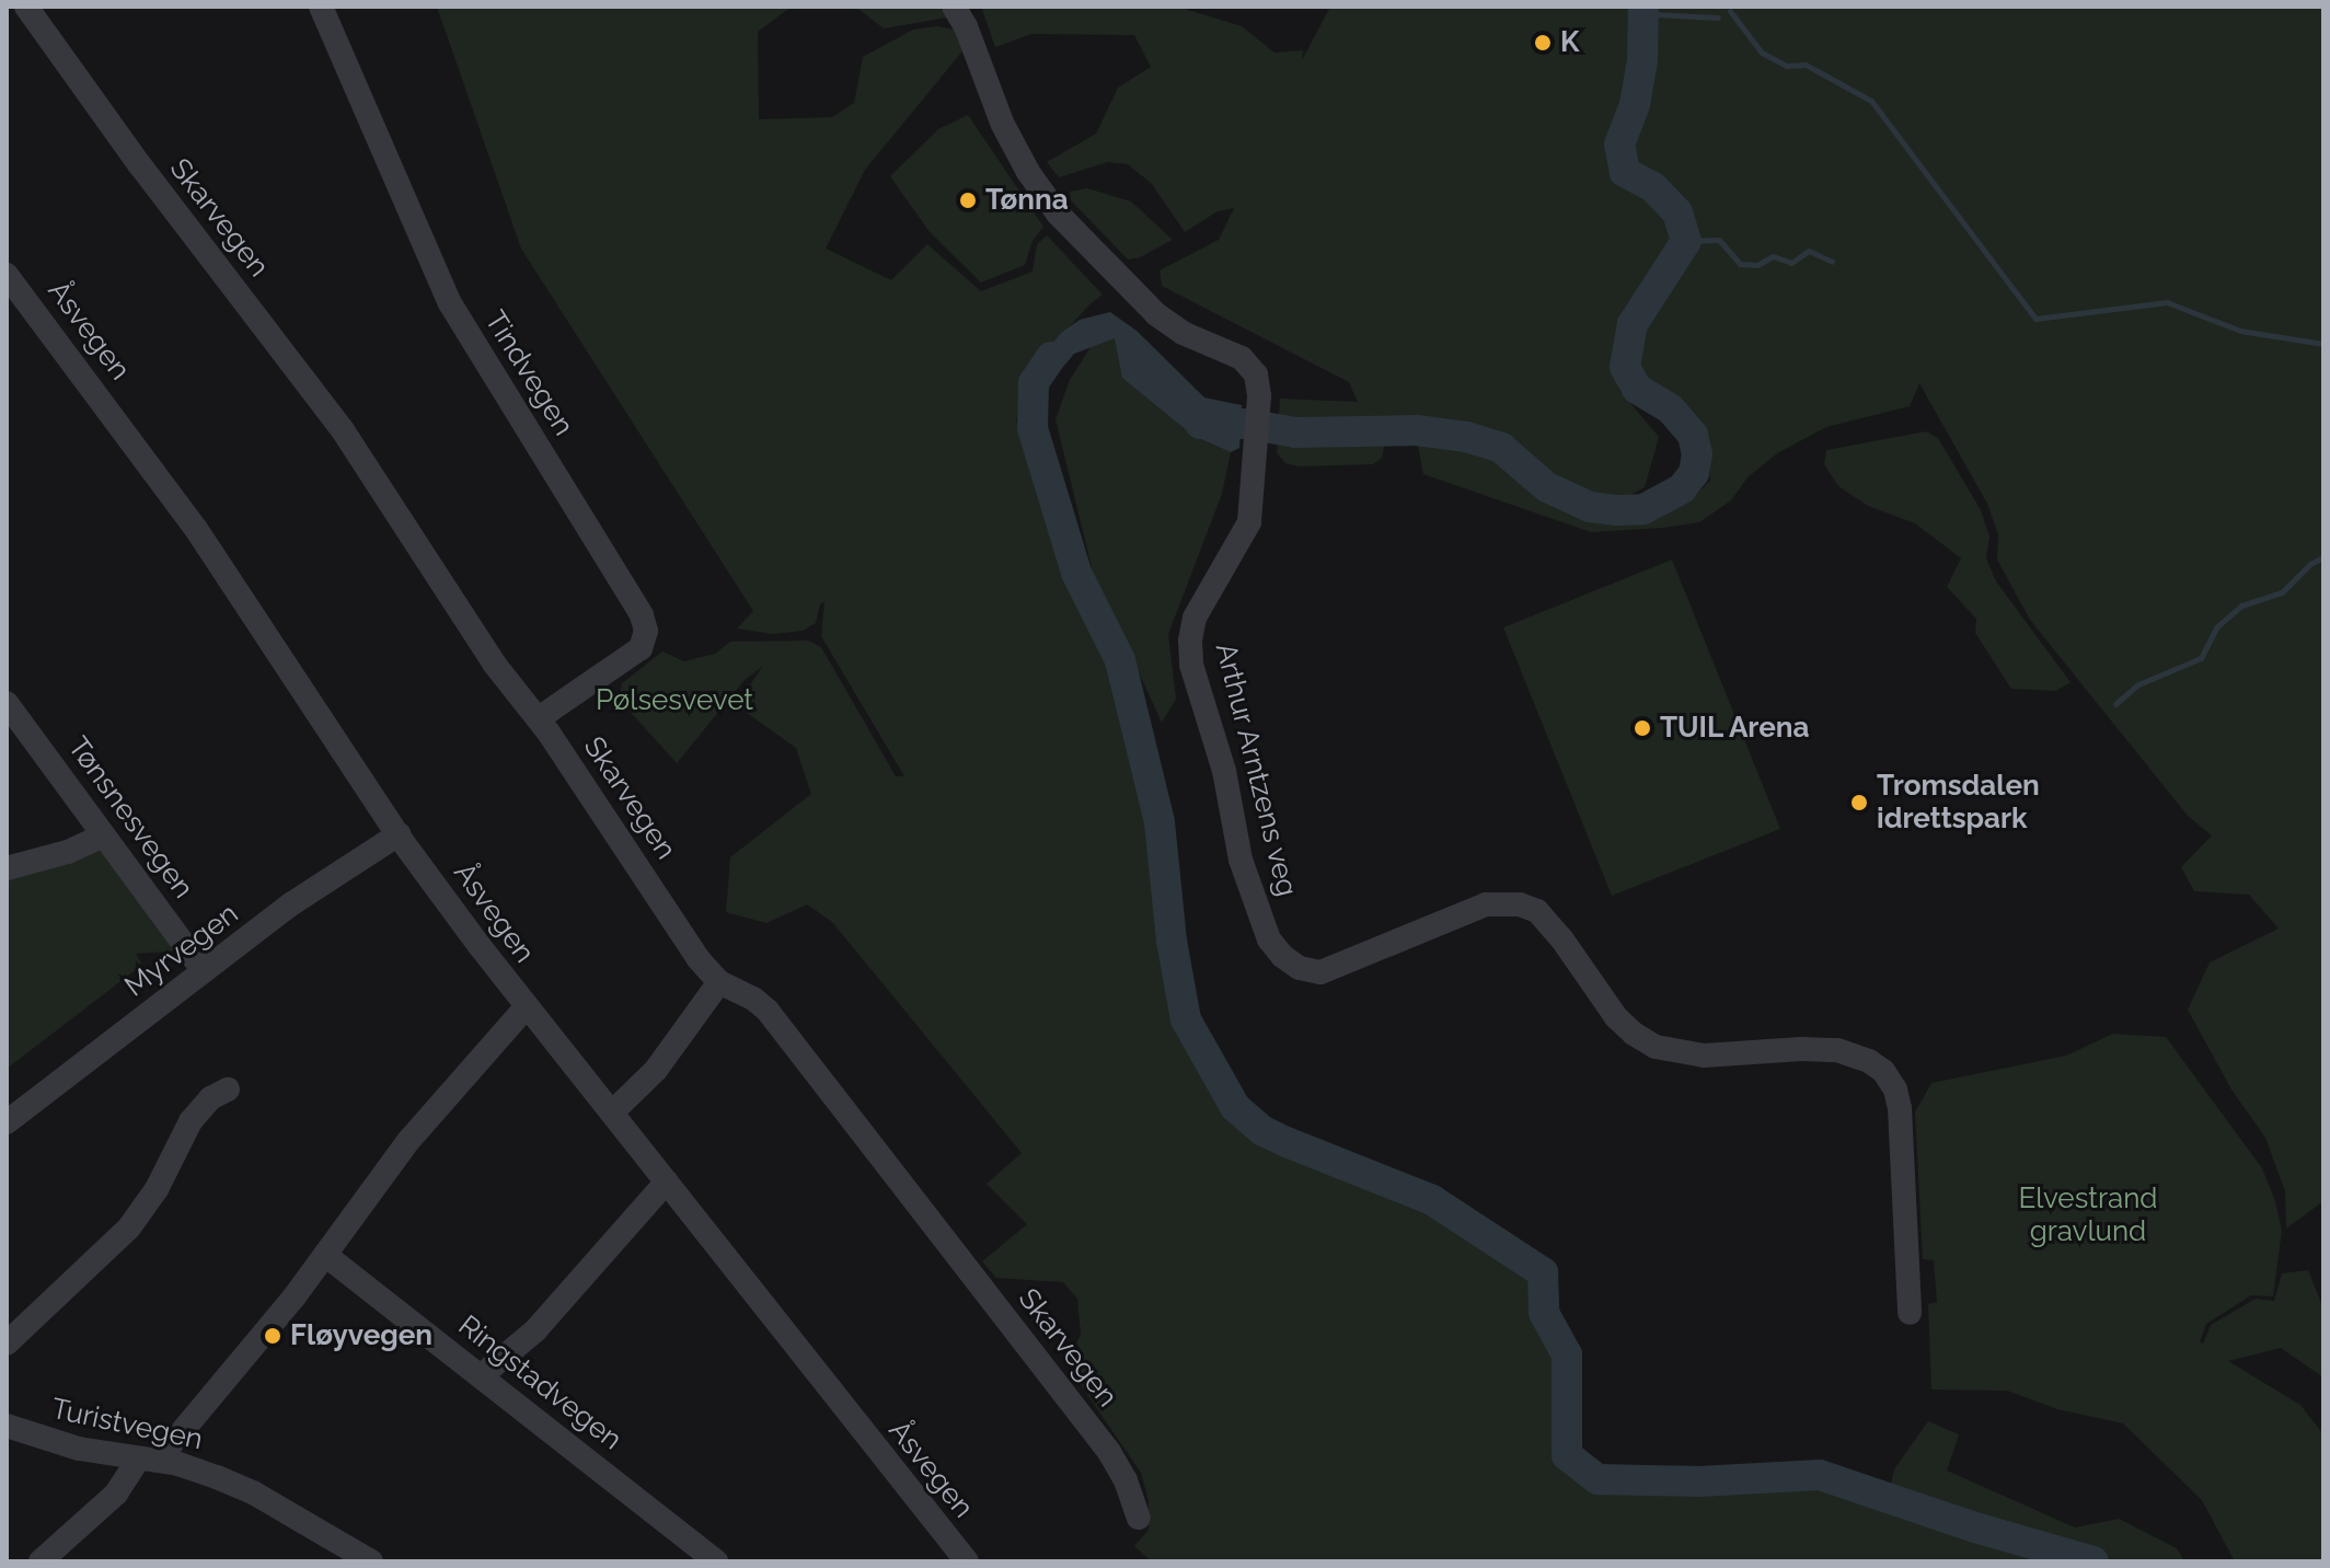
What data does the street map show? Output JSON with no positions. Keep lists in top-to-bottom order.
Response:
{
  "streets": {
    "street": [
      "Skarvegen",
      "Åsvegen",
      "Tindvegen",
      "Arthur Arntzens veg",
      "Tønsnesvegen",
      "Myrvegen",
      "Ringstadvegen",
      "Turistvegen"
    ]
  },
  "crossings": [
    ["Skarvegen", "Tindvegen"],
    ["Åsvegen", "Myrvegen"],
    ["Tønsnesvegen", "Myrvegen"]
  ],
  "parks": ["Pølsesvevet", "Elvestrand gravlund"],
  "places": [
    "K",
    "Tønna",
    "TUIL Arena",
    "Tromsdalen idrettspark",
    "Fløyvegen"
  ]
}
